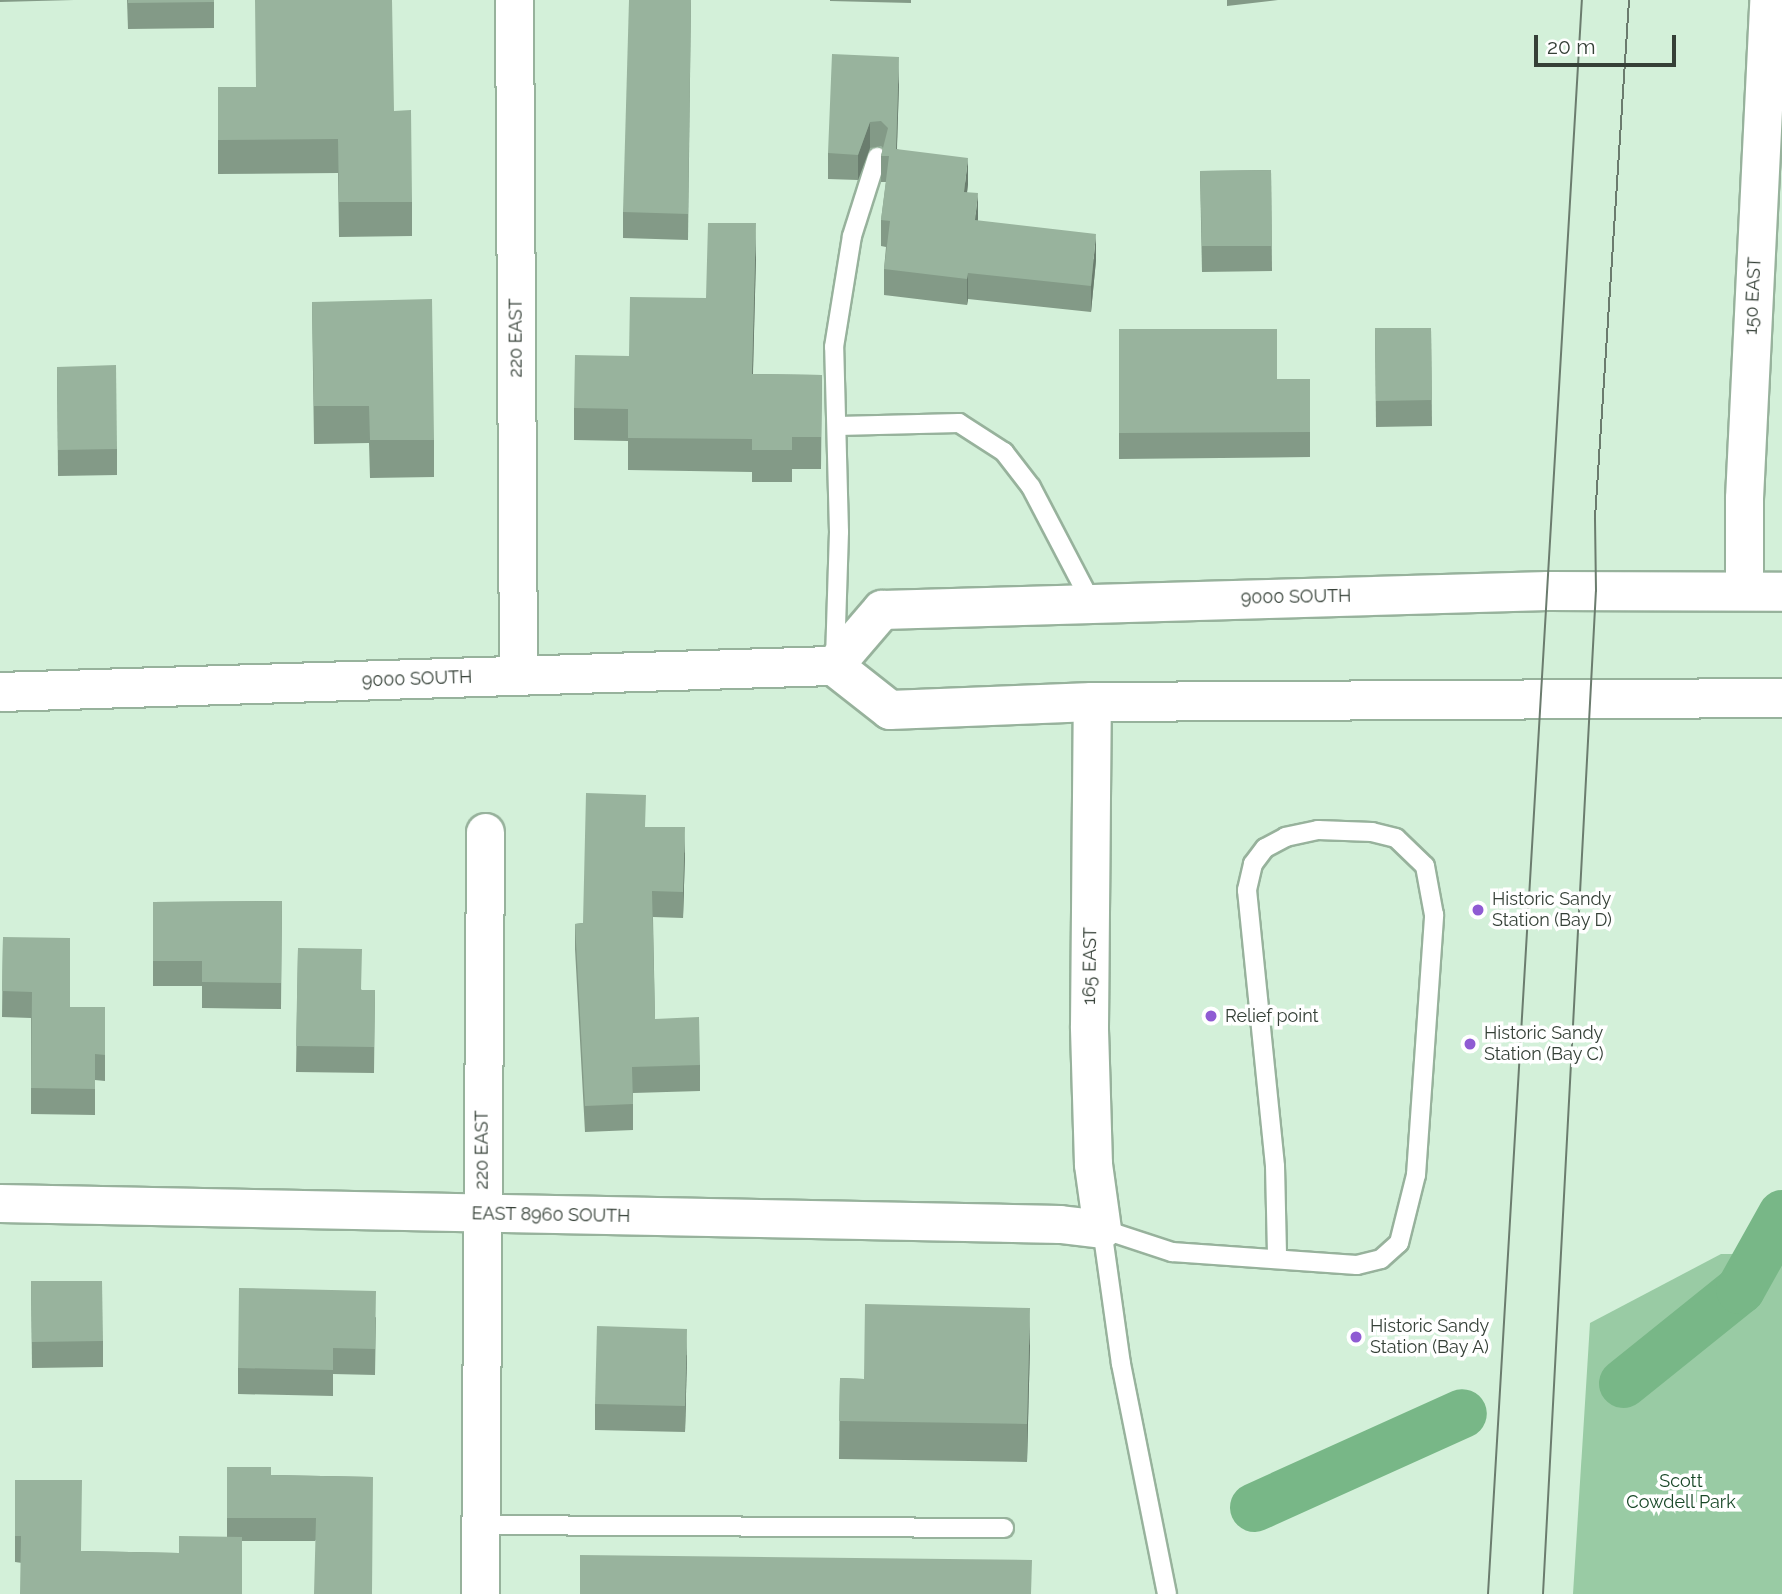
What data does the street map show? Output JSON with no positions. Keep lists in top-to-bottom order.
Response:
{
  "streets": {
    "main road": ["9000 SOUTH"],
    "street": [
      "150 EAST",
      "220 EAST",
      "165 EAST",
      "EAST 8960 SOUTH"
    ]
  },
  "crossings": [
    ["150 EAST", "9000 SOUTH"],
    ["220 EAST", "9000 SOUTH"],
    ["220 EAST", "EAST 8960 SOUTH"],
    ["165 EAST", "EAST 8960 SOUTH"]
  ],
  "parks": ["Scott Cowdell Park"],
  "places": [
    "Historic Sandy Station (Bay D)",
    "Relief point",
    "Historic Sandy Station (Bay C)",
    "Historic Sandy Station (Bay A)"
  ],
  "scale_bar": "20 m"
}
